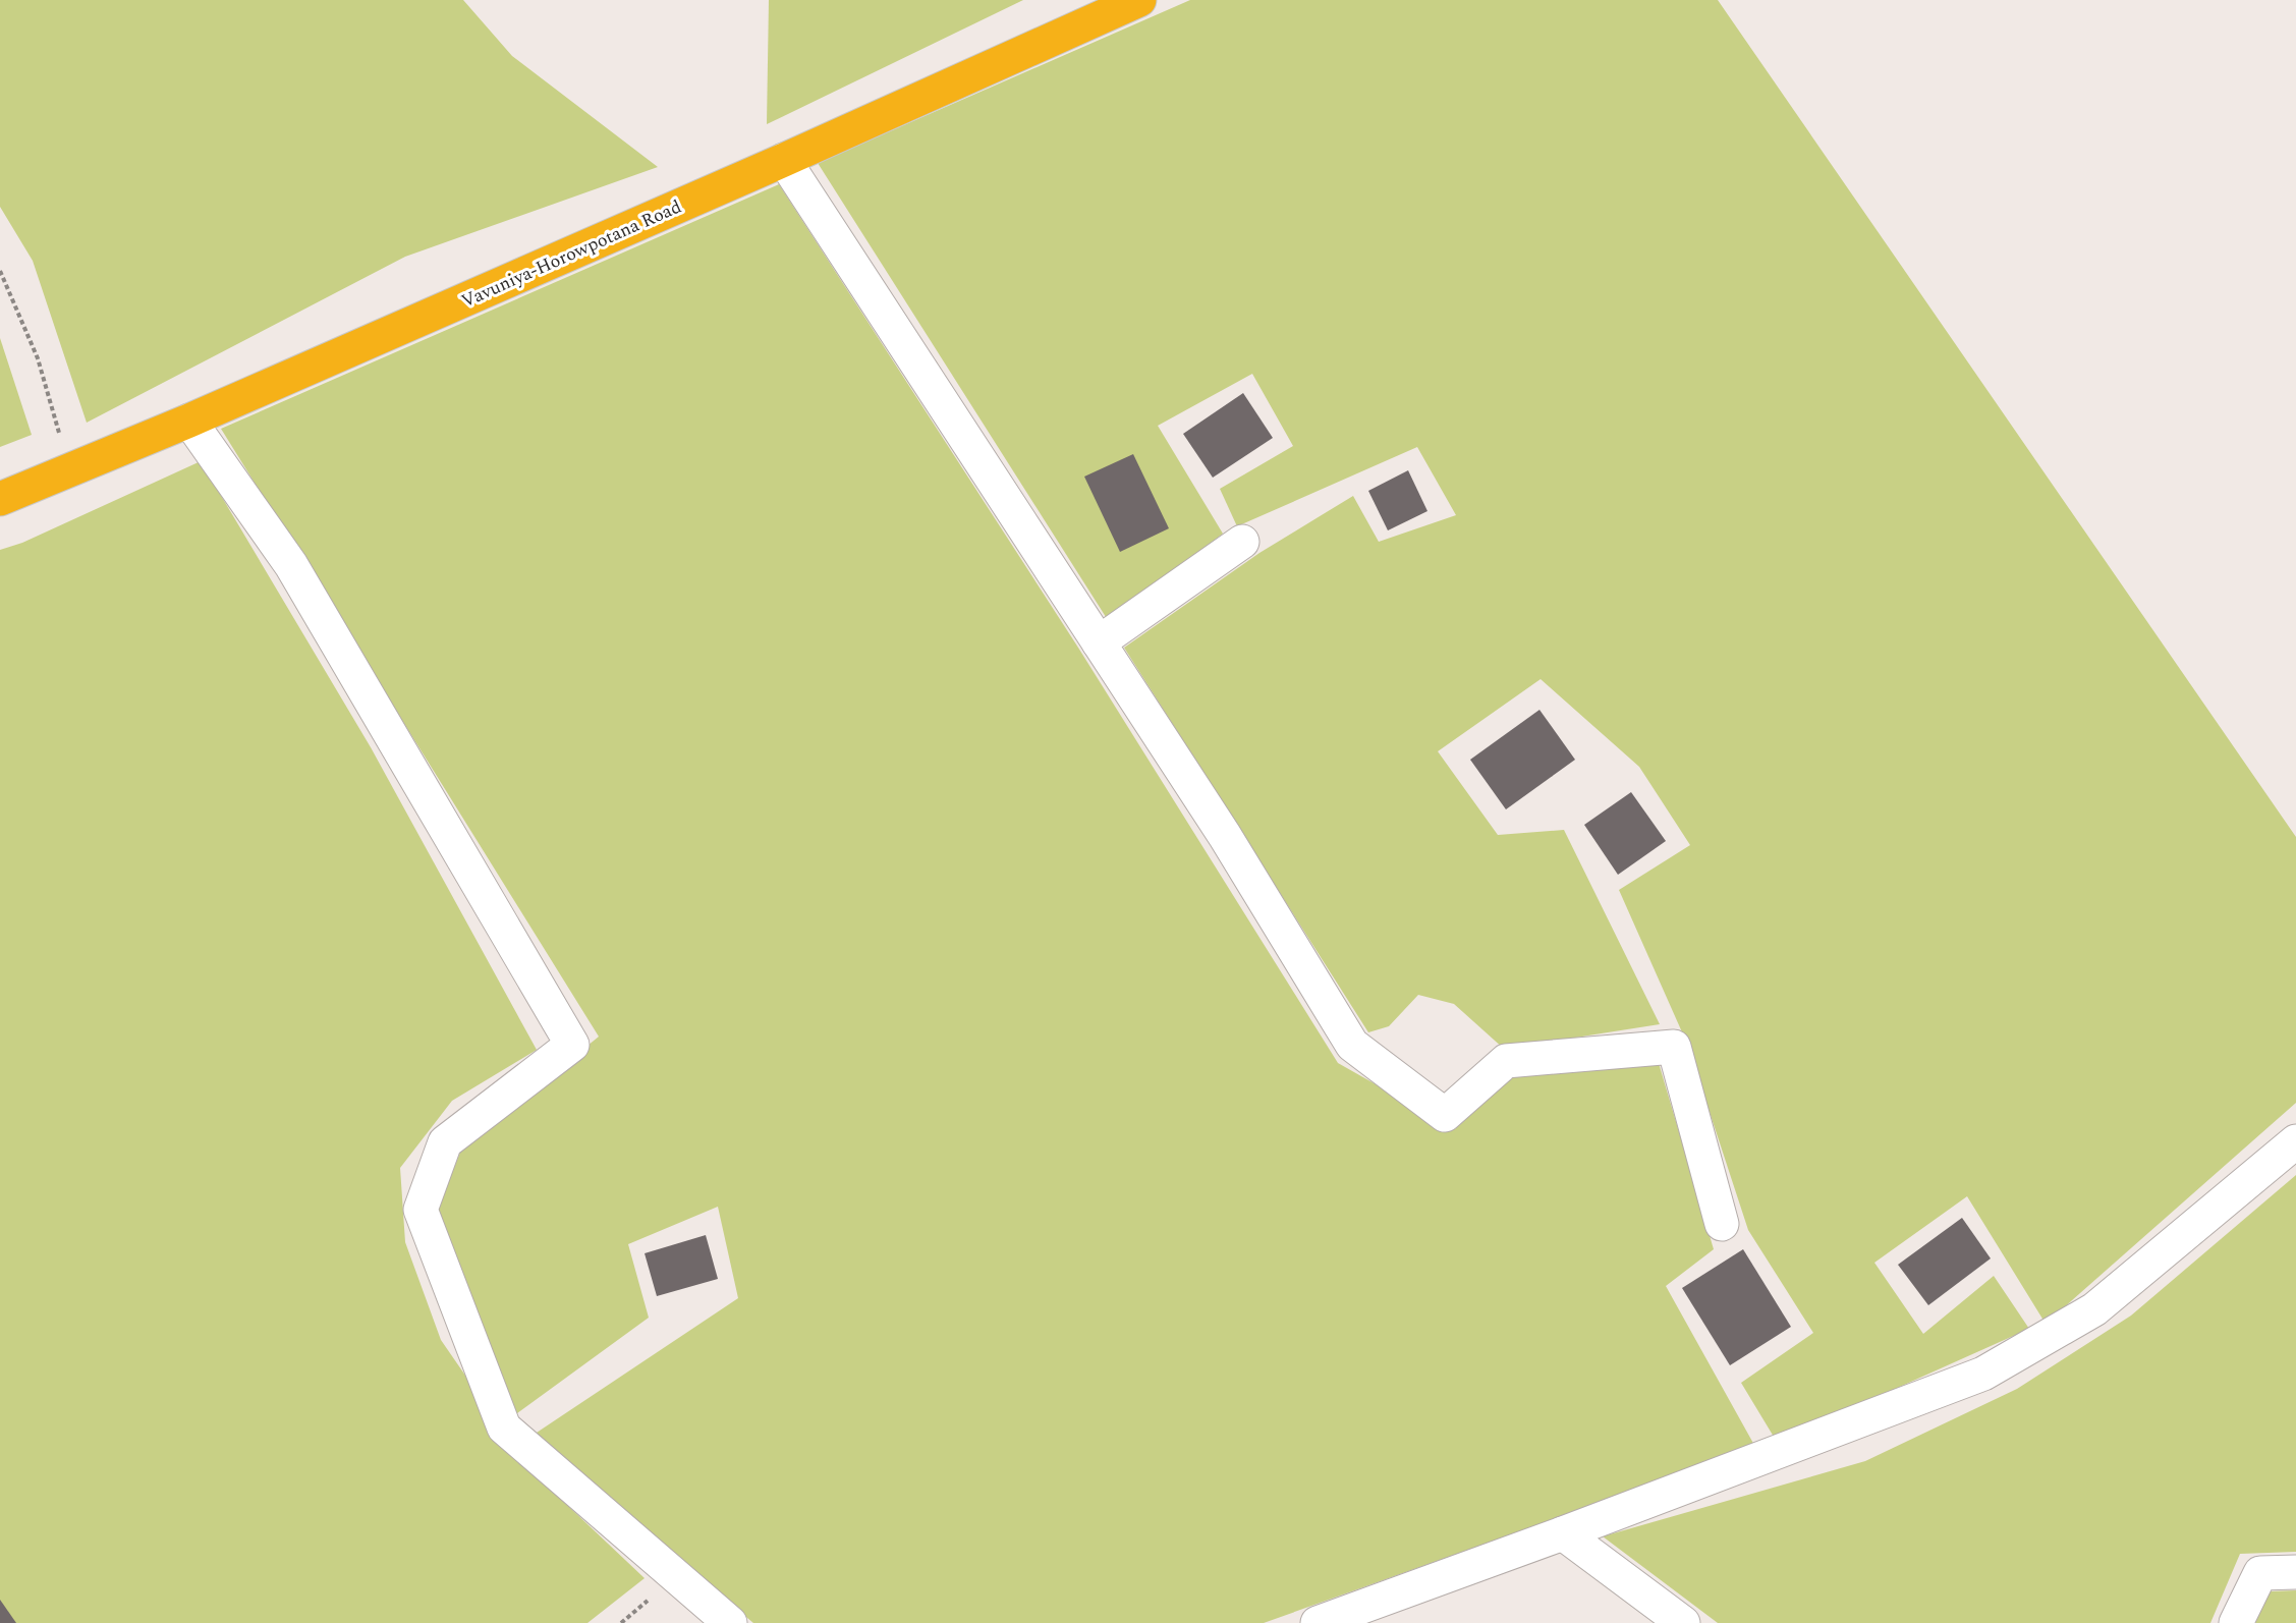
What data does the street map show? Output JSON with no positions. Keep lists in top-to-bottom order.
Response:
{
  "streets": {
    "highway": ["Vavuniya-Horowpotana Road"]
  }
}
